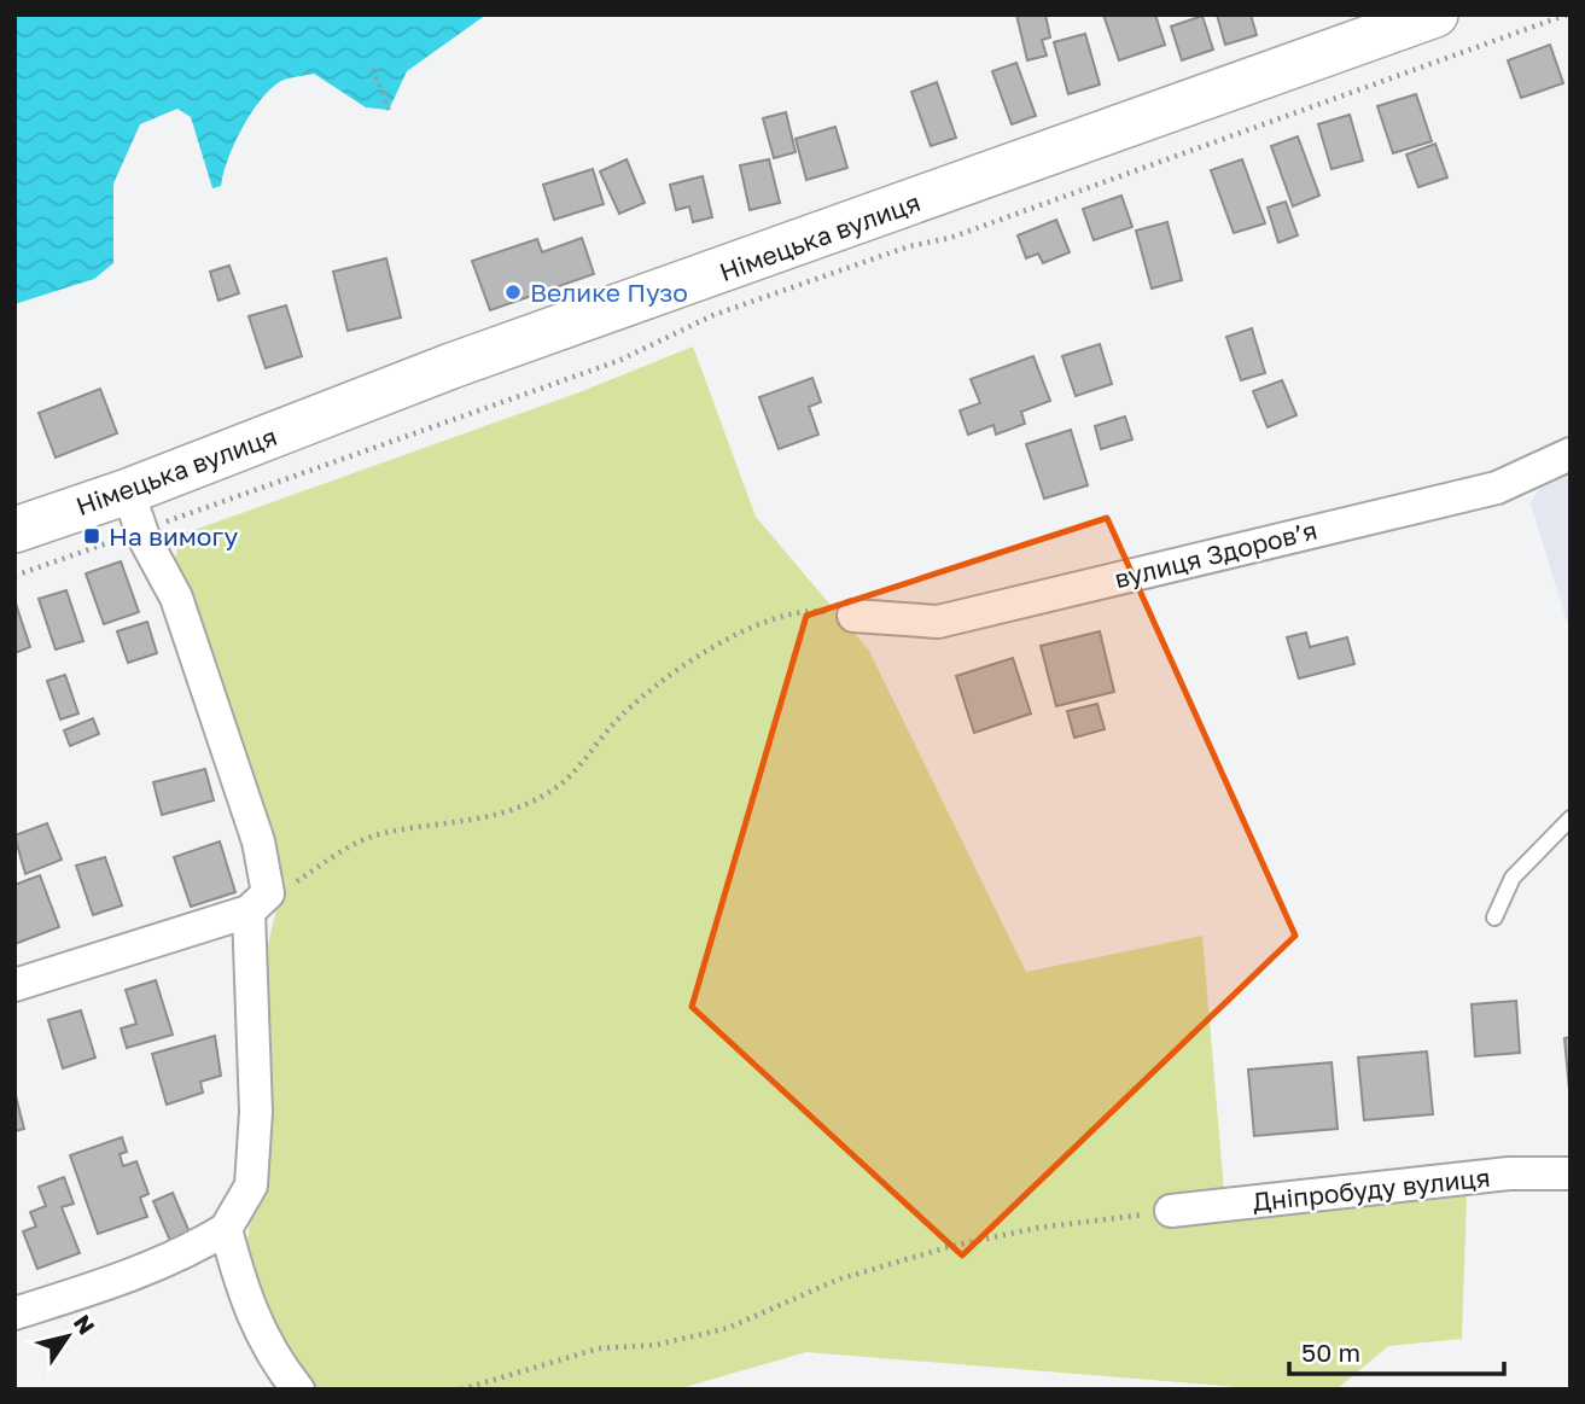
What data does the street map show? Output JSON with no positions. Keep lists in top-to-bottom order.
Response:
{
  "streets": {
    "main road": ["Німецька вулиця"],
    "street": ["вулиця Здоровʼя", "Дніпробуду вулиця"]
  },
  "places": {
    "other": ["Велике Пузо"],
    "transit": ["На вимогу"]
  },
  "scale_bar": "50 m",
  "north": "top right"
}
